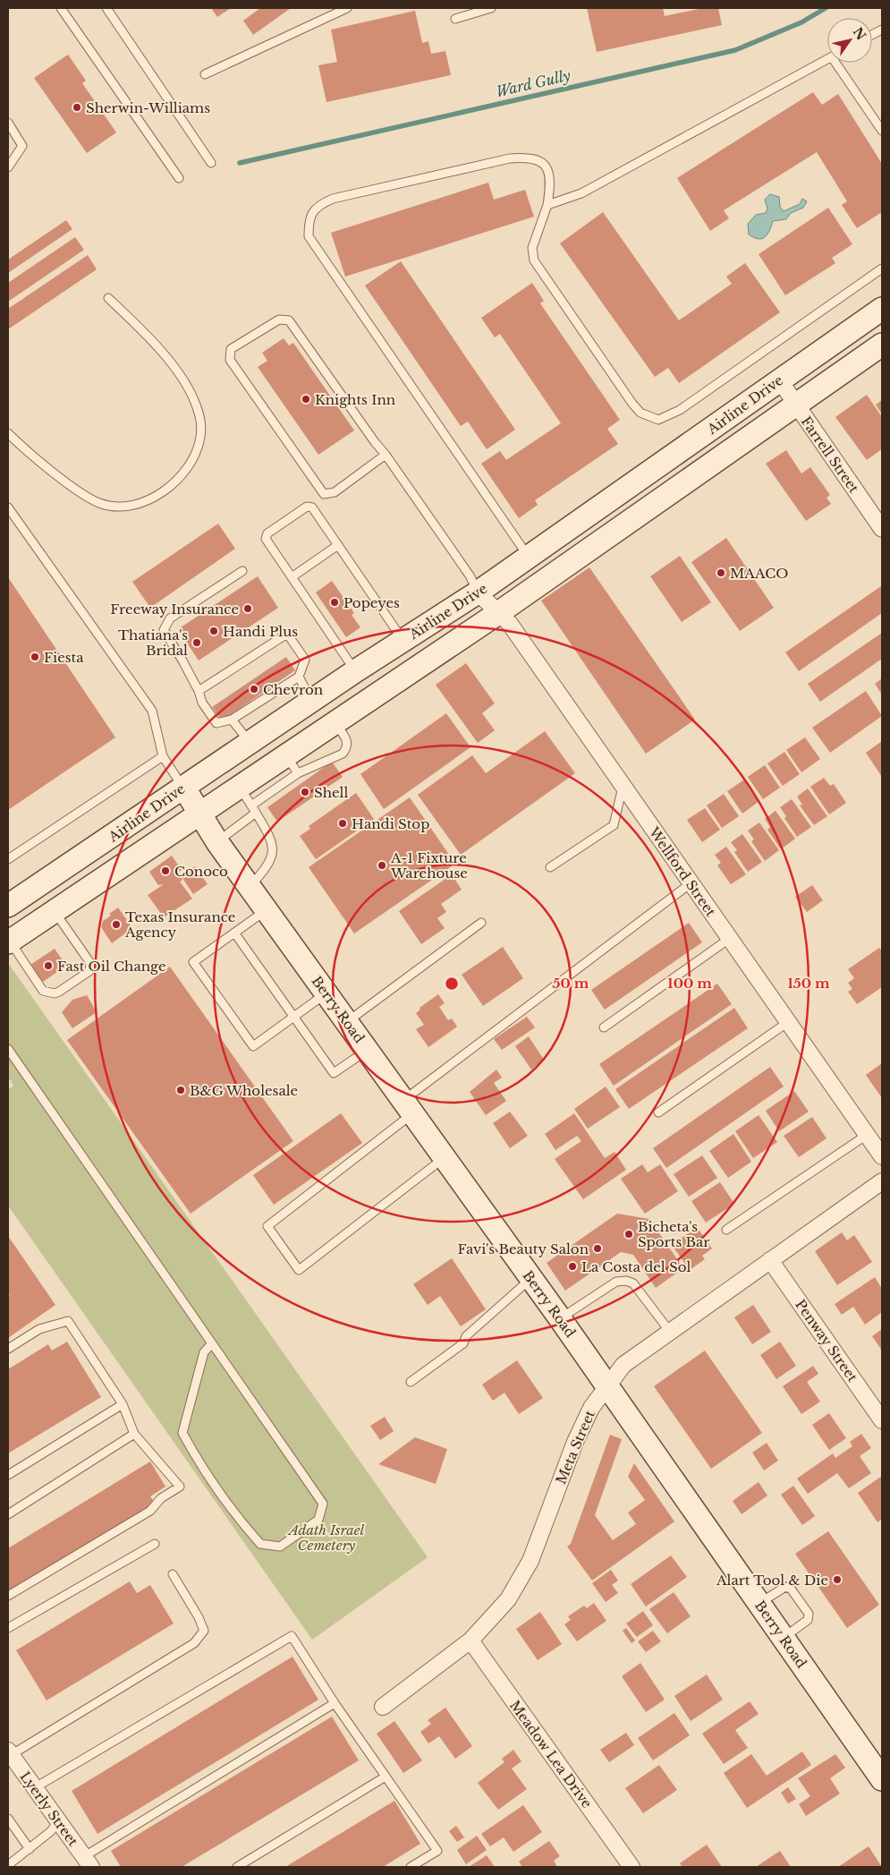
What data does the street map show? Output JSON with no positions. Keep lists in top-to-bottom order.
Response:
{
  "streets": {
    "main road": ["Airline Drive", "Berry Road"],
    "street": [
      "Farrell Street",
      "Wellford Street",
      "Penway Street",
      "Meta Street",
      "Meadow Lea Drive",
      "Lyerly Street"
    ]
  },
  "crossings": [
    ["Airline Drive", "Farrell Street"],
    ["Airline Drive", "Wellford Street"],
    ["Airline Drive", "Berry Road"],
    ["Berry Road", "Meta Street"],
    ["Penway Street", "Meta Street"],
    ["Meta Street", "Meadow Lea Drive"]
  ],
  "water": ["Ward Gully"],
  "parks": ["Adath Israel Cemetery"],
  "places": [
    "Sherwin-Williams",
    "Knights Inn",
    "MAACO",
    "Popeyes",
    "Freeway Insurance",
    "Handi Plus",
    "Thatiana's Bridal",
    "Fiesta",
    "Chevron",
    "Shell",
    "Handi Stop",
    "A-1 Fixture Warehouse",
    "Conoco",
    "Texas Insurance Agency",
    "Fast Oil Change",
    "B&G Wholesale",
    "Bicheta's Sports Bar",
    "Favi's Beauty Salon",
    "La Costa del Sol",
    "Alart Tool & Die"
  ],
  "north": "top right",
  "rings": ["50 m", "100 m", "150 m"]
}
